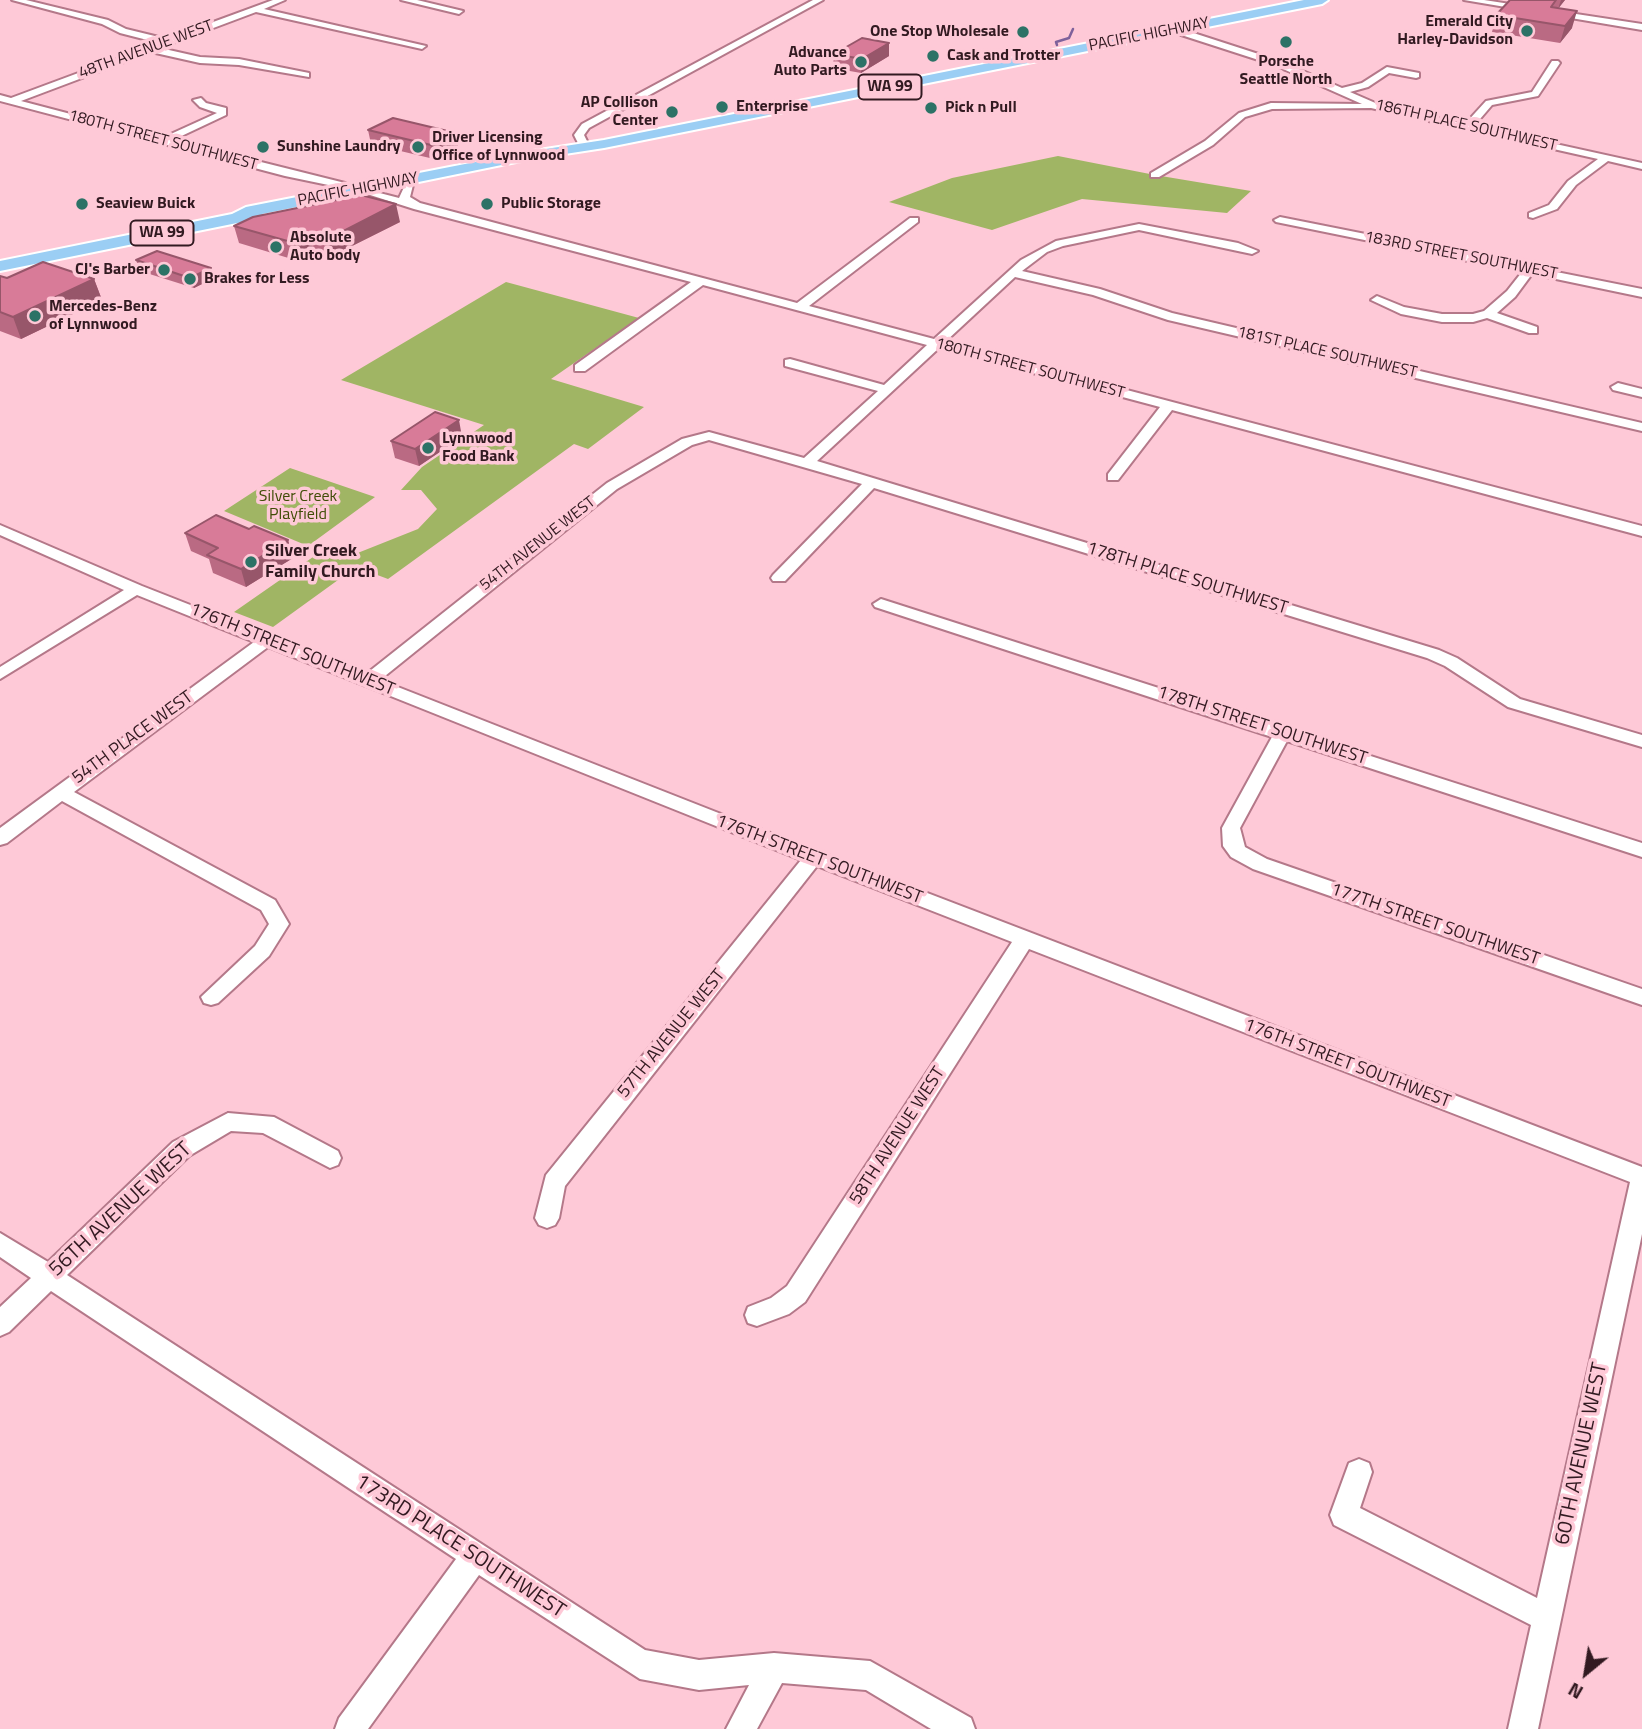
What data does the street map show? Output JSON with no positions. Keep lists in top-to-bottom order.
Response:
{
  "streets": {
    "highway": ["PACIFIC HIGHWAY", "WA 99"],
    "street": [
      "48TH AVENUE WEST",
      "186TH PLACE SOUTHWEST",
      "180TH STREET SOUTHWEST",
      "183RD STREET SOUTHWEST",
      "181ST PLACE SOUTHWEST",
      "54TH AVENUE WEST",
      "178TH PLACE SOUTHWEST",
      "176TH STREET SOUTHWEST",
      "178TH STREET SOUTHWEST",
      "54TH PLACE WEST",
      "177TH STREET SOUTHWEST",
      "57TH AVENUE WEST",
      "58TH AVENUE WEST",
      "56TH AVENUE WEST",
      "60TH AVENUE WEST",
      "173RD PLACE SOUTHWEST"
    ]
  },
  "crossings": [
    ["PACIFIC HIGHWAY", "186TH PLACE SOUTHWEST"],
    ["PACIFIC HIGHWAY", "180TH STREET SOUTHWEST"],
    ["48TH AVENUE WEST", "180TH STREET SOUTHWEST"],
    ["54TH AVENUE WEST", "178TH PLACE SOUTHWEST"],
    ["54TH AVENUE WEST", "176TH STREET SOUTHWEST"],
    ["176TH STREET SOUTHWEST", "54TH PLACE WEST"],
    ["176TH STREET SOUTHWEST", "57TH AVENUE WEST"],
    ["176TH STREET SOUTHWEST", "58TH AVENUE WEST"],
    ["176TH STREET SOUTHWEST", "60TH AVENUE WEST"],
    ["178TH STREET SOUTHWEST", "177TH STREET SOUTHWEST"],
    ["56TH AVENUE WEST", "173RD PLACE SOUTHWEST"]
  ],
  "parks": ["Silver Creek Playfield"],
  "places": [
    "Emerald City Harley-Davidson",
    "One Stop Wholesale",
    "Porsche Seattle North",
    "Cask and Trotter",
    "Advance Auto Parts",
    "Enterprise",
    "Pick n Pull",
    "AP Collison Center",
    "Sunshine Laundry",
    "Driver Licensing Office of Lynnwood",
    "Seaview Buick",
    "Public Storage",
    "Absolute Auto body",
    "CJ's Barber",
    "Brakes for Less",
    "Mercedes-Benz of Lynnwood",
    "Lynnwood Food Bank",
    "Silver Creek Family Church"
  ],
  "north": "bottom left"
}
